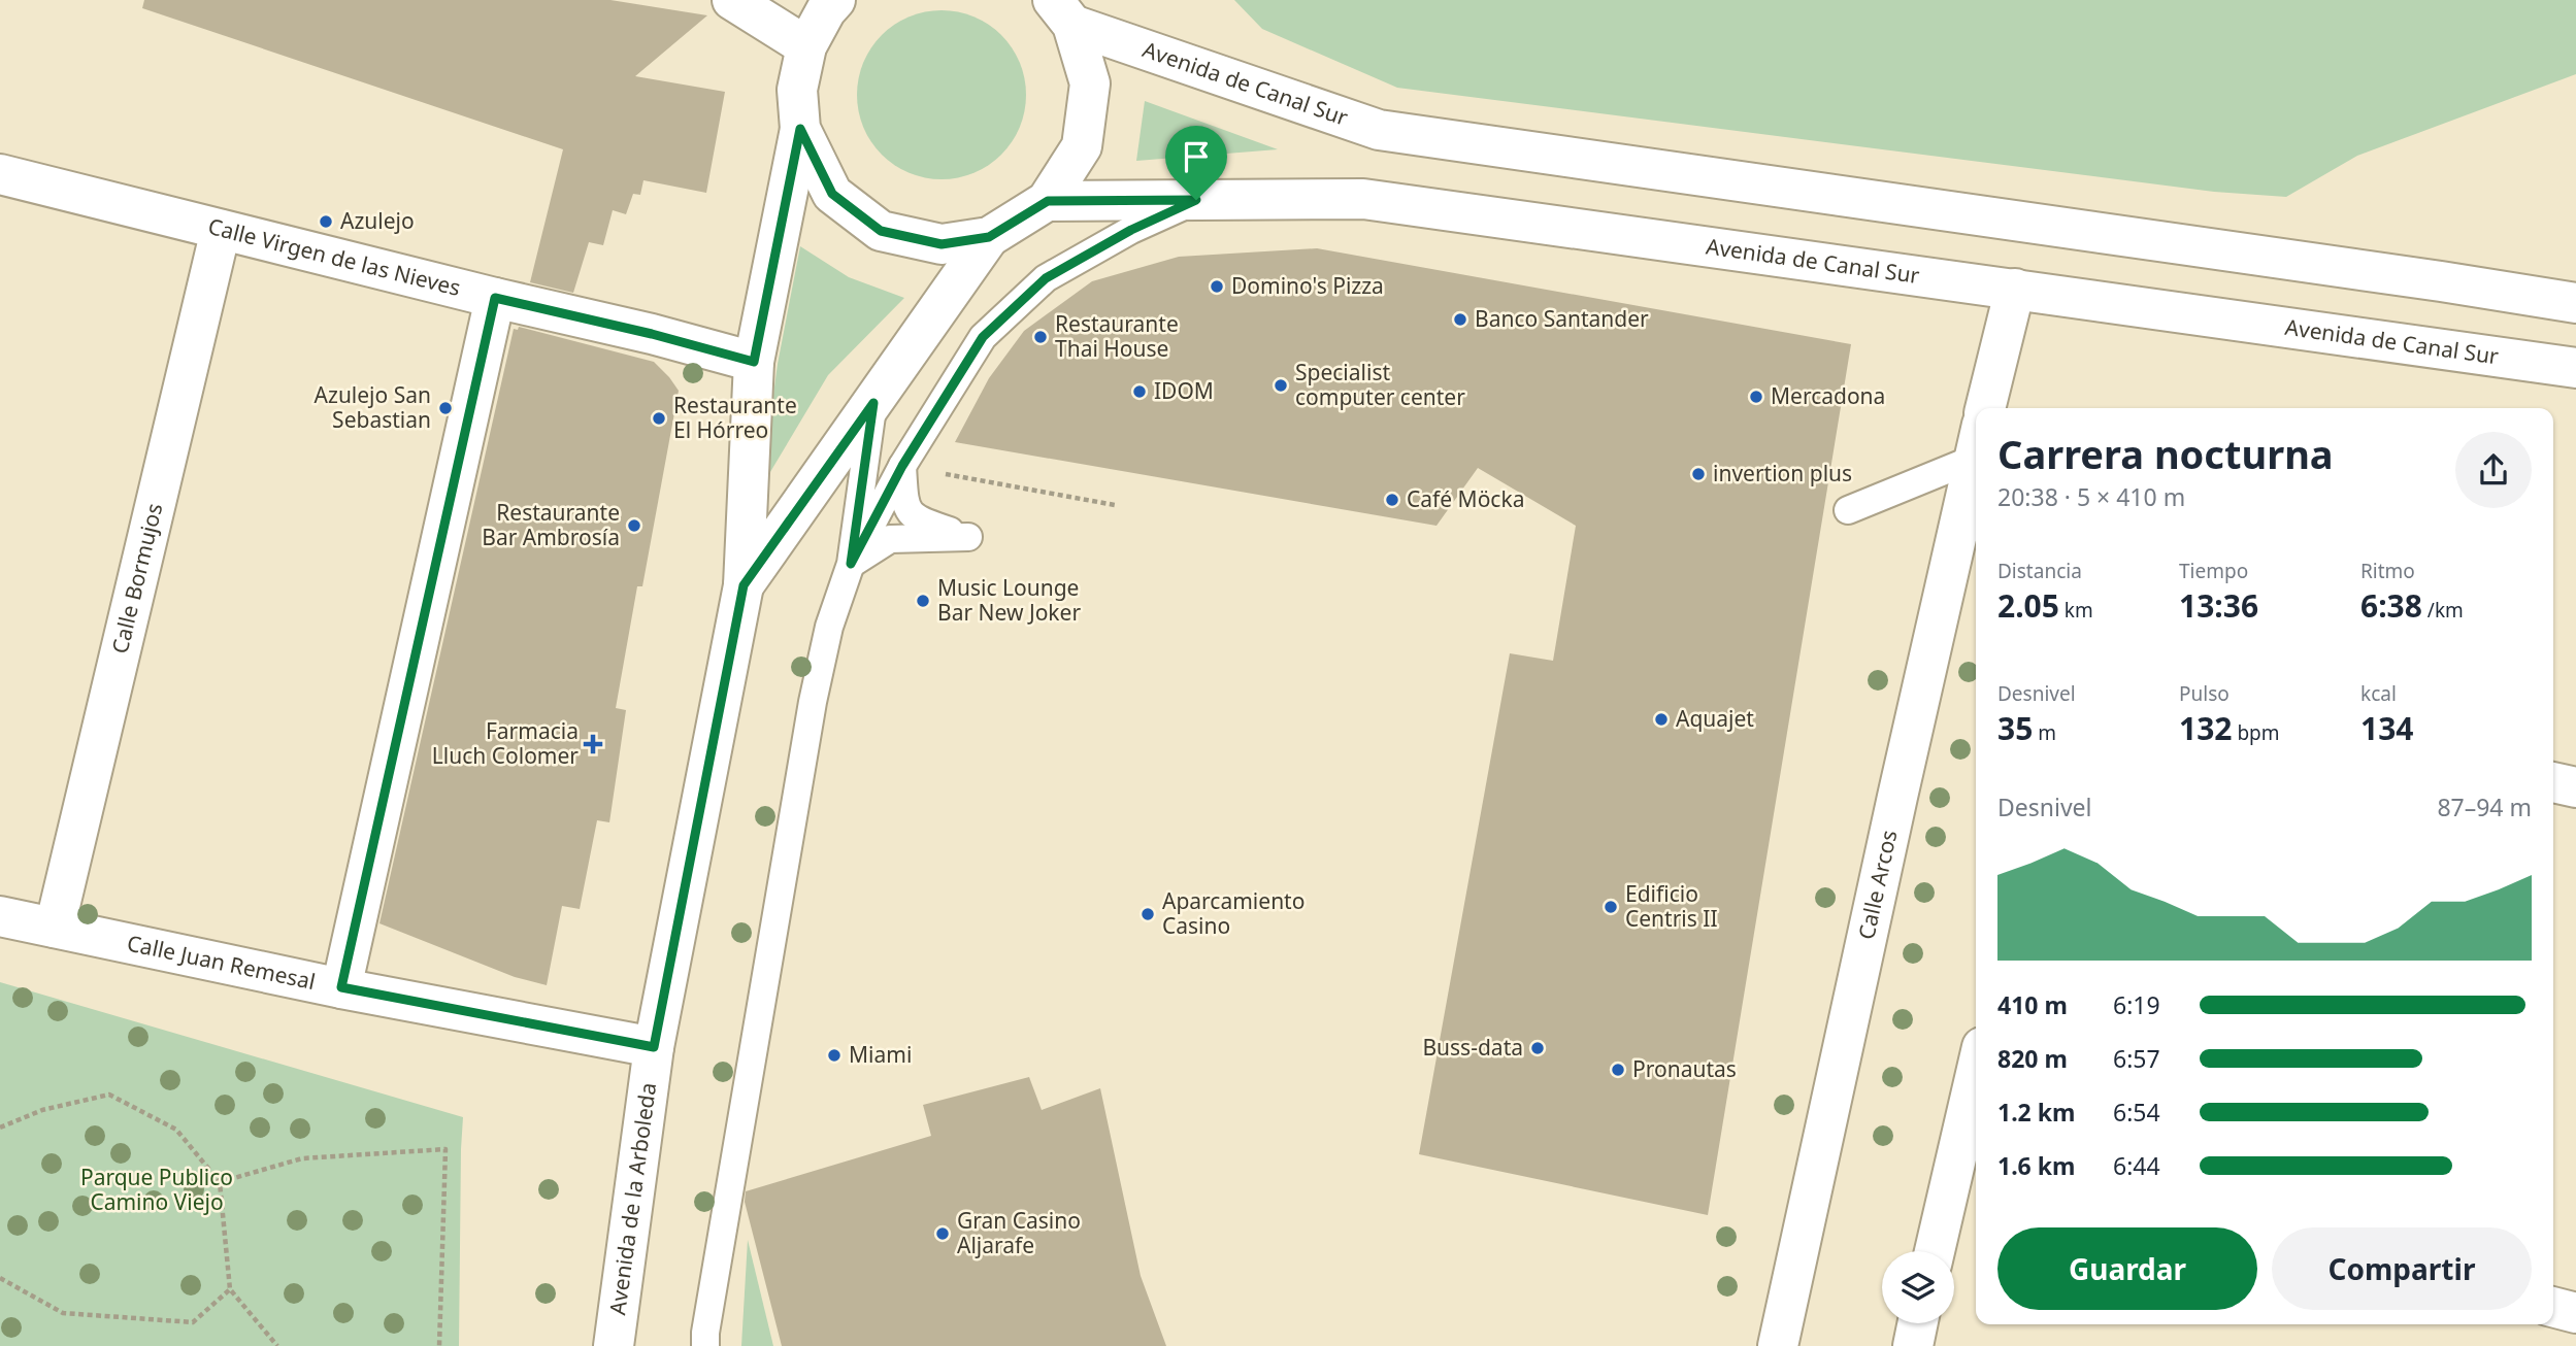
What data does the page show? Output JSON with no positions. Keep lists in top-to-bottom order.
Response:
{
  "streets": {
    "street": [
      "Avenida de Canal Sur",
      "Calle Virgen de las Nieves",
      "Calle Bormujos",
      "Calle Arcos",
      "Calle Juan Remesal",
      "Avenida de la Arboleda"
    ]
  },
  "crossings": [
    ["Calle Virgen de las Nieves", "Calle Bormujos"],
    ["Calle Virgen de las Nieves", "Avenida de la Arboleda"],
    ["Calle Bormujos", "Calle Juan Remesal"],
    ["Calle Juan Remesal", "Avenida de la Arboleda"]
  ],
  "parks": ["Parque Publico Camino Viejo"],
  "places": {
    "other": [
      "Azulejo",
      "Domino's Pizza",
      "Banco Santander",
      "Restaurante Thai House",
      "Specialist computer center",
      "IDOM",
      "Mercadona",
      "Azulejo San Sebastian",
      "Restaurante El Hórreo",
      "invertion plus",
      "Café Möcka",
      "Restaurante Bar Ambrosía",
      "Music Lounge Bar New Joker",
      "Aquajet",
      "Edificio Centris II",
      "Aparcamiento Casino",
      "Buss-data",
      "Miami",
      "Pronautas",
      "Gran Casino Aljarafe"
    ],
    "health": ["Farmacia Lluch Colomer"]
  },
  "page": {
    "heading": ["Carrera nocturna", "20:38 · 5 × 410 m"],
    "stats": [
      ["Distancia", "2.05 km"],
      ["Tiempo", "13:36"],
      ["Ritmo", "6:38 /km"],
      ["Desnivel", "35 m"],
      ["Pulso", "132 bpm"],
      ["kcal", "134"]
    ],
    "chart": ["Desnivel", "87–94 m"],
    "list": [
      {
        "name": "410 m",
        "note": "6:19"
      },
      {
        "name": "820 m",
        "note": "6:57"
      },
      {
        "name": "1.2 km",
        "note": "6:54"
      },
      {
        "name": "1.6 km",
        "note": "6:44"
      }
    ],
    "buttons": ["Guardar", "Compartir"]
  }
}
